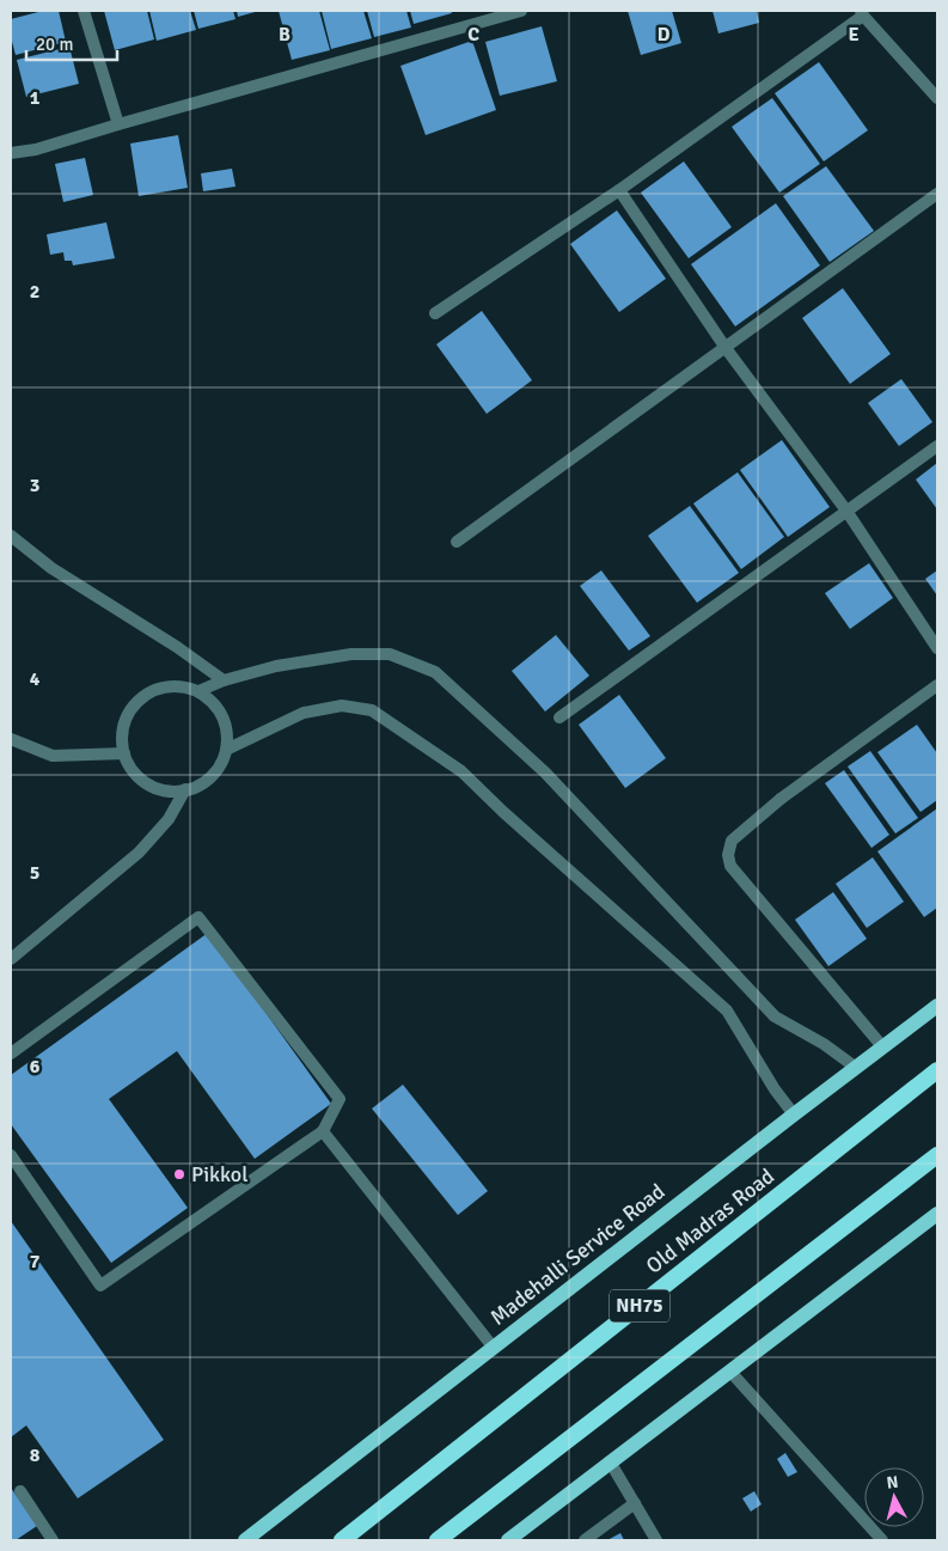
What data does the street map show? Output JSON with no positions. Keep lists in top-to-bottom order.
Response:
{
  "streets": {
    "highway": ["Old Madras Road", "NH75"],
    "main road": ["Madehalli Service Road"]
  },
  "places": ["Pikkol"],
  "scale_bar": "20 m",
  "north": "top",
  "grid": {
    "columns": [
      "B",
      "C",
      "D",
      "E"
    ],
    "rows": [
      "1",
      "2",
      "3",
      "4",
      "5",
      "6",
      "7",
      "8"
    ]
  }
}
